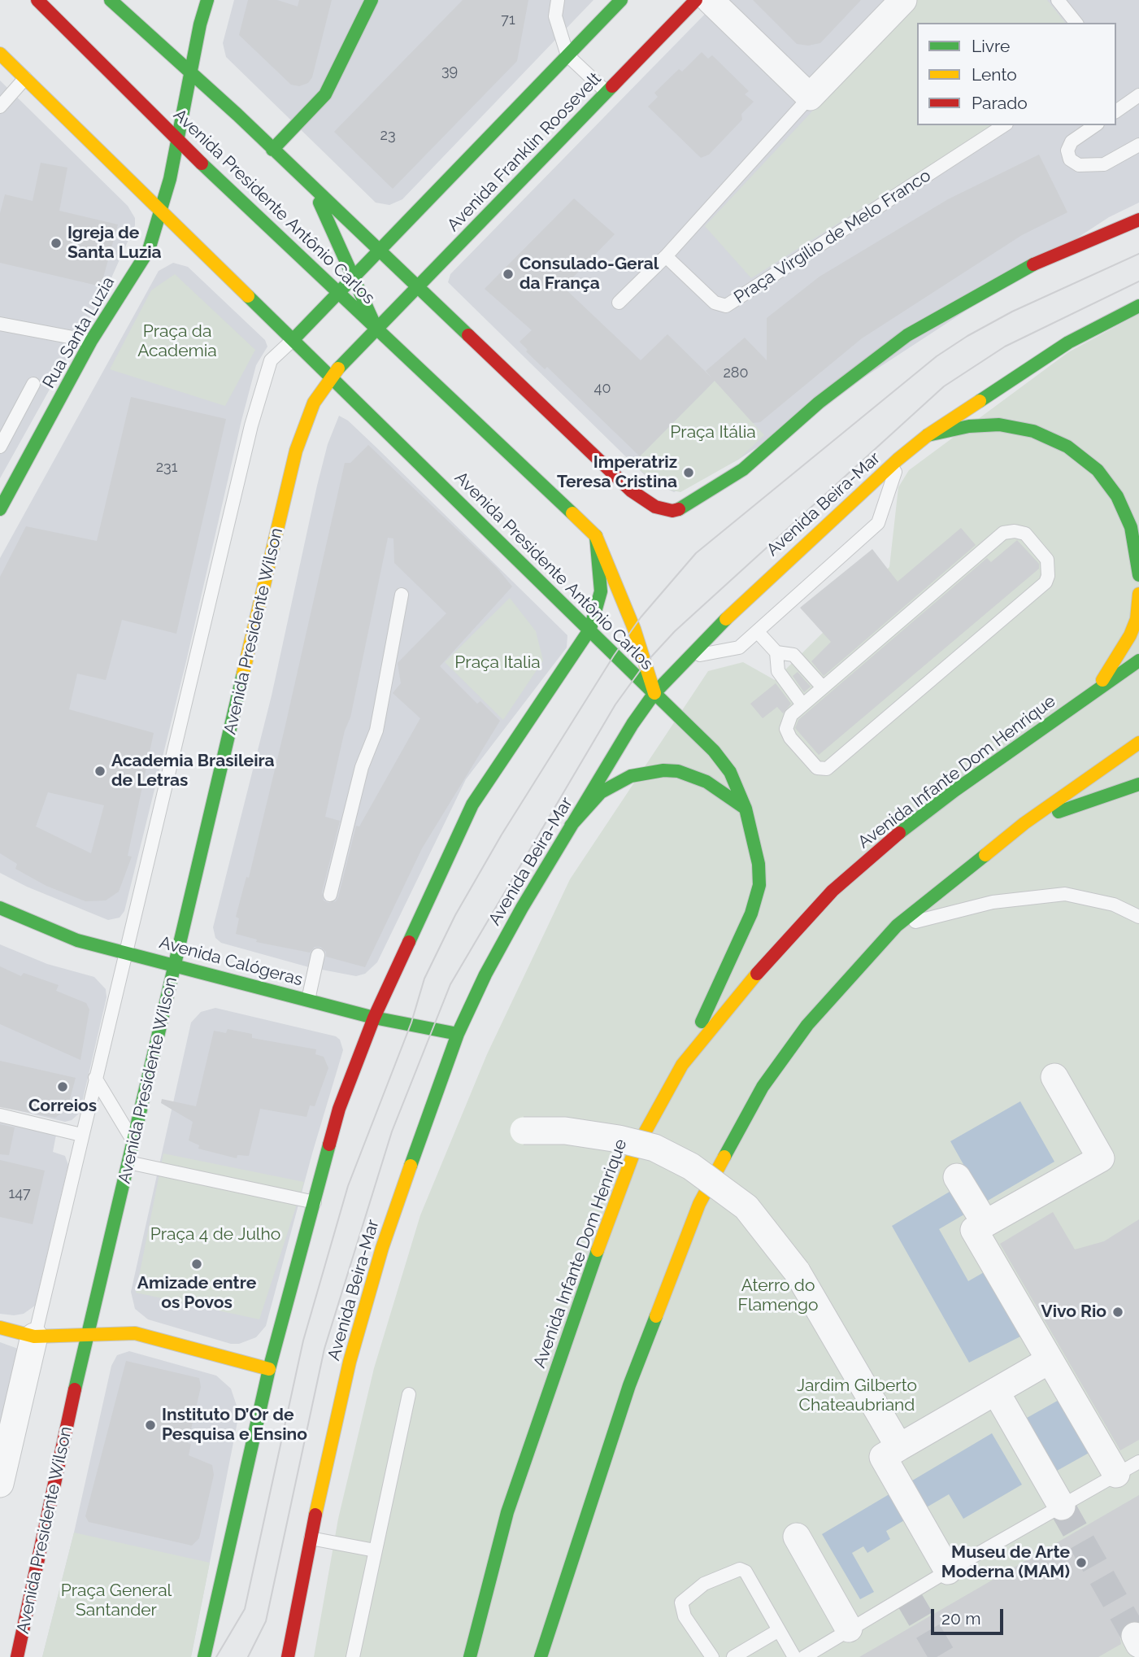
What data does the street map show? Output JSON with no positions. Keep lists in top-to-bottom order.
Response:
{
  "streets": {
    "main road": [
      "Avenida Franklin Roosevelt",
      "Avenida Presidente Antônio Carlos",
      "Rua Santa Luzia",
      "Avenida Beira-Mar",
      "Avenida Presidente Wilson",
      "Avenida Infante Dom Henrique",
      "Avenida Calógeras"
    ],
    "lane": ["Praça Virgílio de Melo Franco"]
  },
  "crossings": [
    ["Avenida Franklin Roosevelt", "Avenida Presidente Antônio Carlos"],
    ["Avenida Franklin Roosevelt", "Avenida Presidente Wilson"],
    ["Avenida Presidente Antônio Carlos", "Rua Santa Luzia"],
    ["Avenida Presidente Antônio Carlos", "Avenida Beira-Mar"],
    ["Avenida Presidente Antônio Carlos", "Avenida Presidente Wilson"],
    ["Avenida Beira-Mar", "Avenida Calógeras"],
    ["Avenida Presidente Wilson", "Avenida Calógeras"]
  ],
  "parks": [
    "Praça da Academia",
    "Praça Itália",
    "Praça Italia",
    "Praça 4 de Julho",
    "Aterro do Flamengo",
    "Jardim Gilberto Chateaubriand",
    "Praça General Santander"
  ],
  "places": [
    "Igreja de Santa Luzia",
    "Consulado-Geral da França",
    "Imperatriz Teresa Cristina",
    "Academia Brasileira de Letras",
    "Correios",
    "Amizade entre os Povos",
    "Vivo Rio",
    "Instituto D’Or de Pesquisa e Ensino",
    "Museu de Arte Moderna (MAM)"
  ],
  "house_numbers": [
    "71",
    "39",
    "23",
    "280",
    "40",
    "231",
    "147"
  ],
  "legend": ["Livre", "Lento", "Parado"],
  "scale_bar": "20 m"
}
